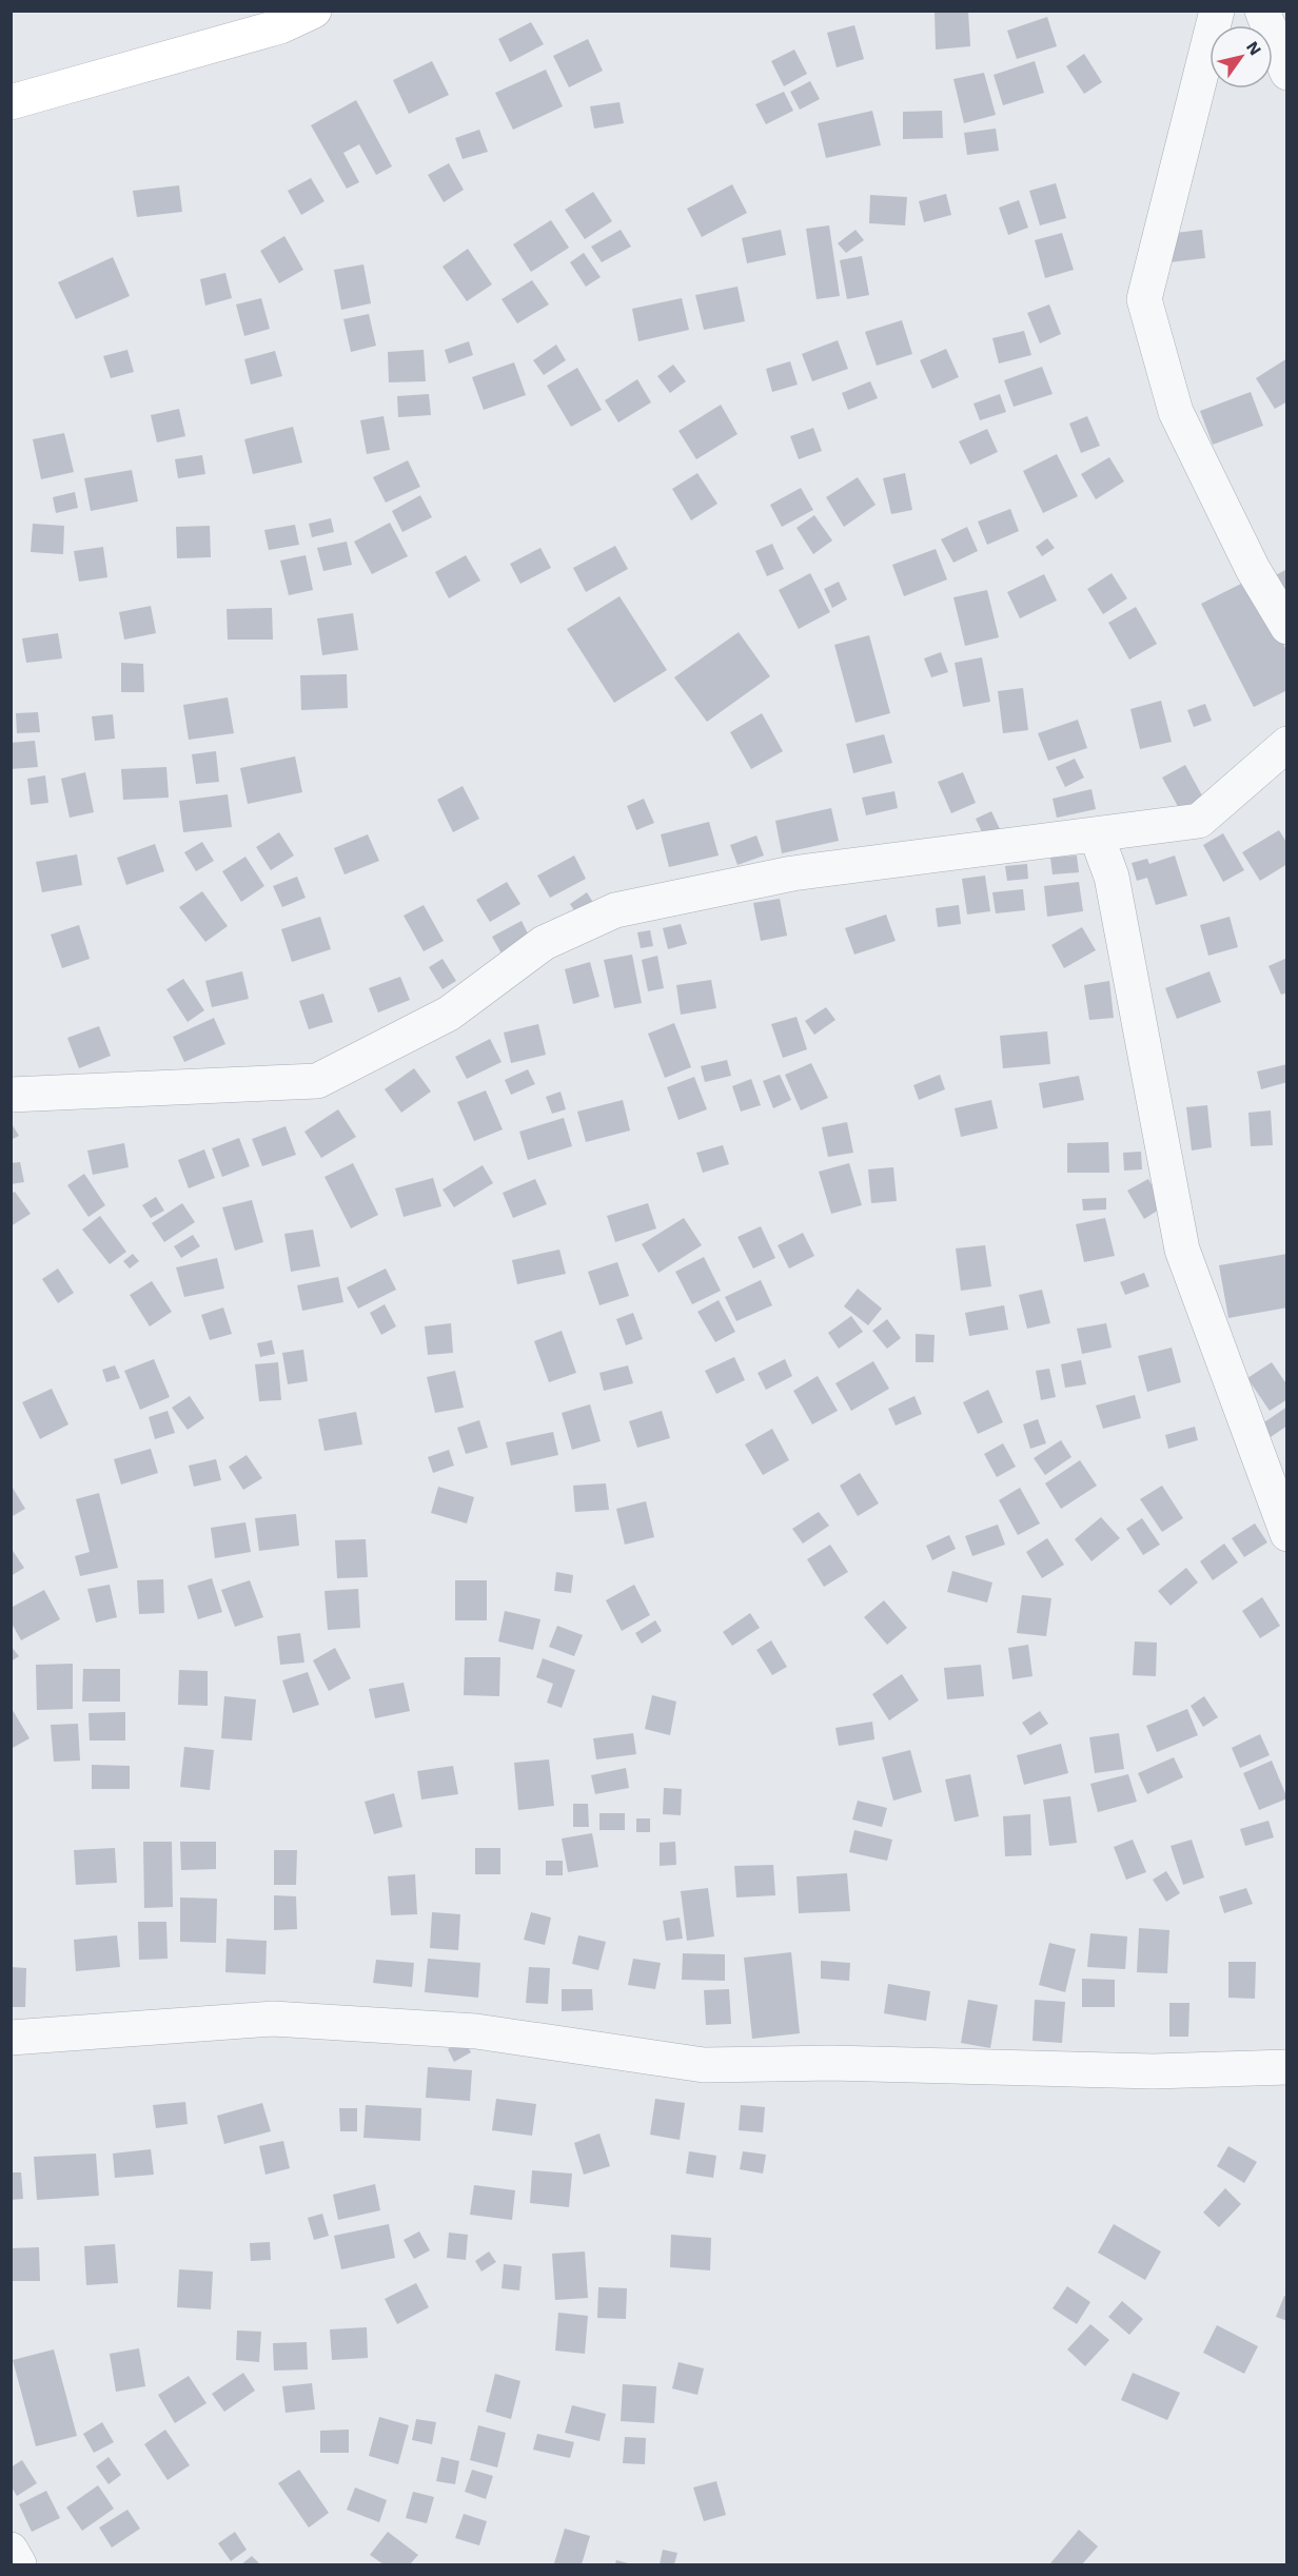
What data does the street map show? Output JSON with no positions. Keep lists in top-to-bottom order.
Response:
{
  "north": "top right"
}
